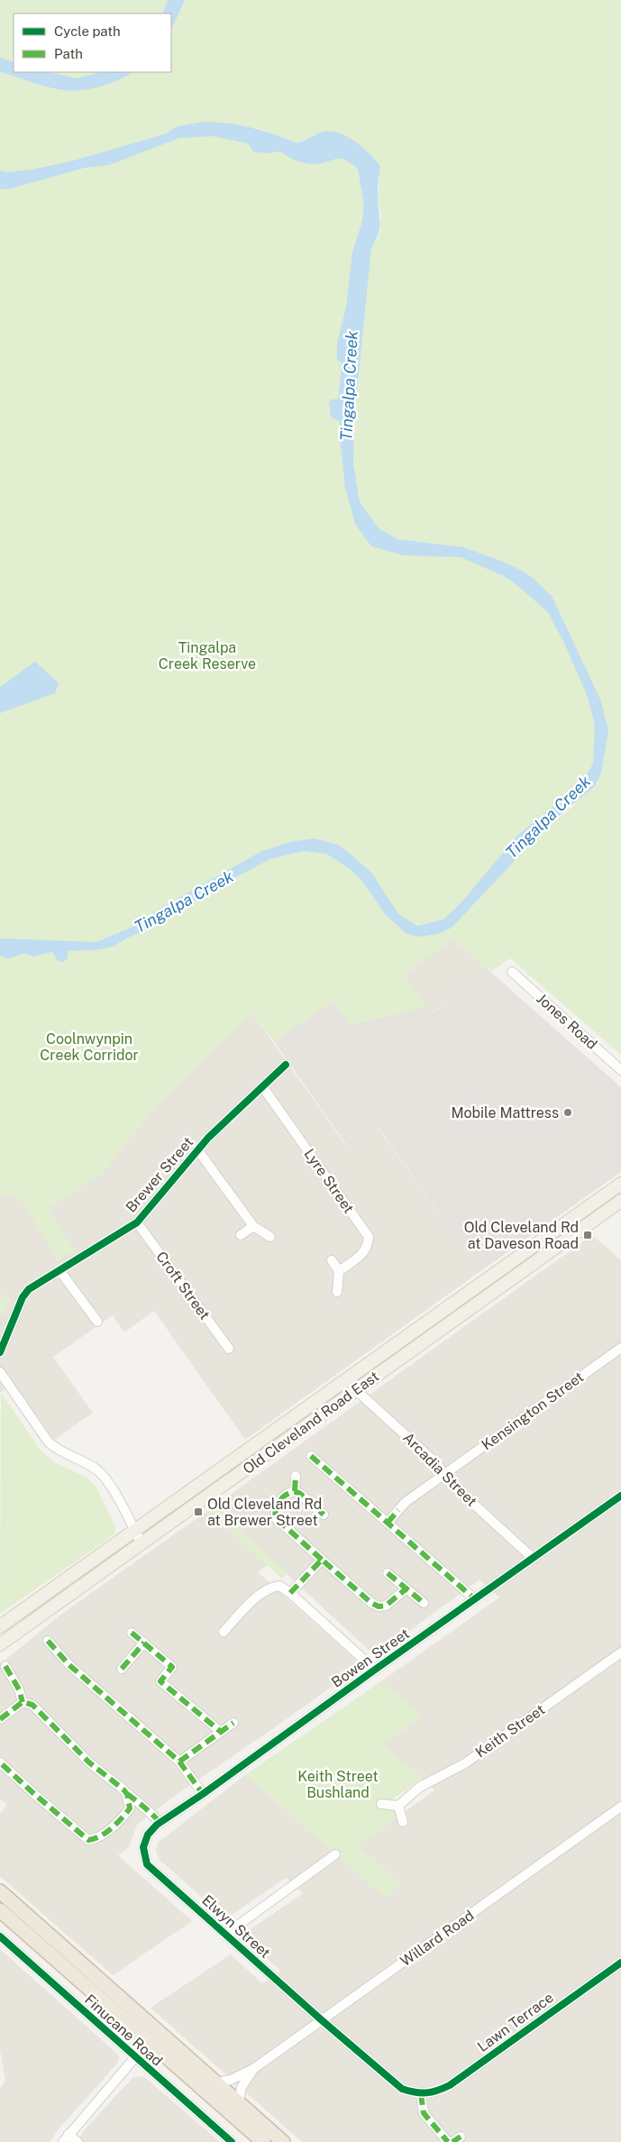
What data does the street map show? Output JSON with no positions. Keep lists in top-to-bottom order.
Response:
{
  "streets": {
    "highway": ["Finucane Road"],
    "main road": ["Old Cleveland Road East"],
    "street": [
      "Jones Road",
      "Brewer Street",
      "Lyre Street",
      "Croft Street",
      "Kensington Street",
      "Arcadia Street",
      "Bowen Street",
      "Keith Street",
      "Elwyn Street",
      "Willard Road",
      "Lawn Terrace"
    ]
  },
  "crossings": [
    ["Brewer Street", "Lyre Street"],
    ["Brewer Street", "Croft Street"],
    ["Kensington Street", "Arcadia Street"],
    ["Old Cleveland Road East", "Arcadia Street"],
    ["Arcadia Street", "Bowen Street"],
    ["Bowen Street", "Elwyn Street"],
    ["Elwyn Street", "Willard Road"],
    ["Elwyn Street", "Lawn Terrace"],
    ["Willard Road", "Finucane Road"]
  ],
  "water": ["Tingalpa Creek"],
  "parks": ["Tingalpa Creek Reserve", "Coolnwynpin Creek Corridor", "Keith Street Bushland"],
  "places": {
    "other": ["Mobile Mattress"],
    "transit": ["Old Cleveland Rd at Daveson Road", "Old Cleveland Rd at Brewer Street"]
  },
  "legend": ["Cycle path", "Path"]
}
